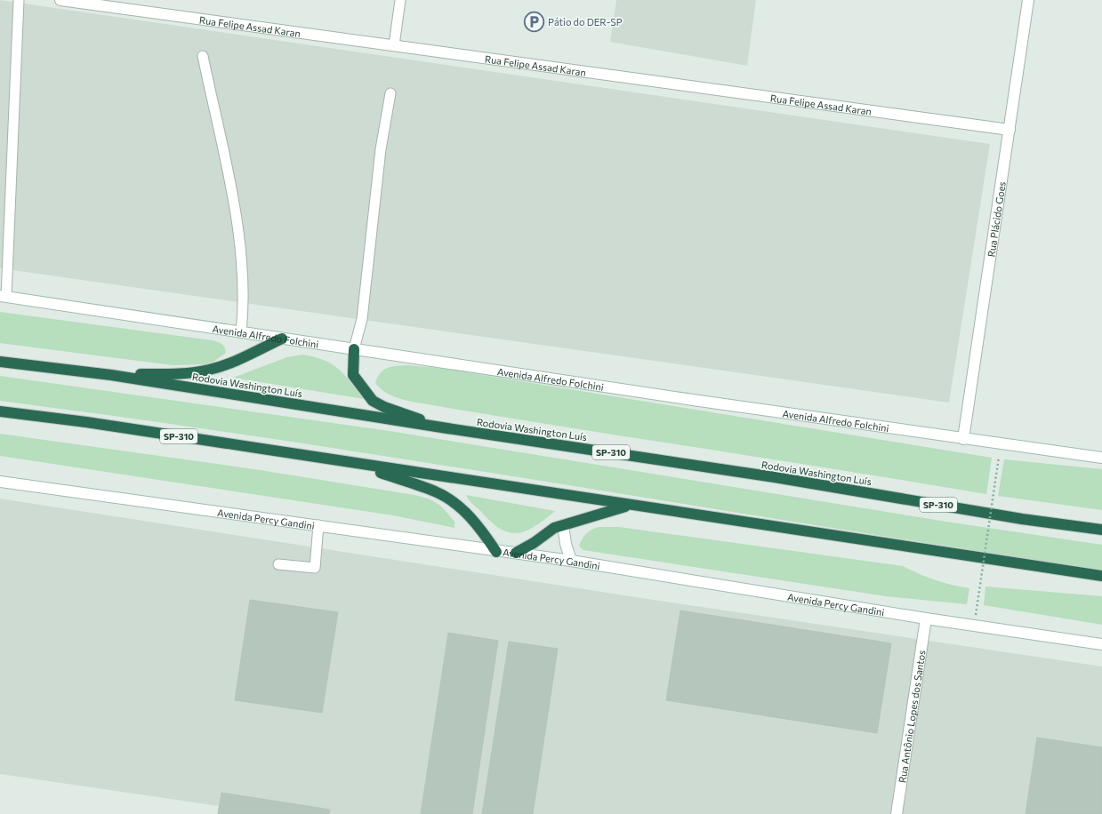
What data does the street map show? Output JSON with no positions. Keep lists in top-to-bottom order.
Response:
{
  "streets": {
    "highway": ["Rodovia Washington Luís", "SP-310"],
    "main road": [
      "Rua Felipe Assad Karan",
      "Rua Plácido Goes",
      "Avenida Alfredo Folchini",
      "Avenida Percy Gandini",
      "Rua Antônio Lopes dos Santos"
    ]
  },
  "crossings": [
    ["Rua Felipe Assad Karan", "Rua Plácido Goes"],
    ["Rua Plácido Goes", "Avenida Alfredo Folchini"],
    ["Avenida Percy Gandini", "Rua Antônio Lopes dos Santos"]
  ],
  "places": {
    "parking": ["Pátio do DER-SP"]
  }
}
